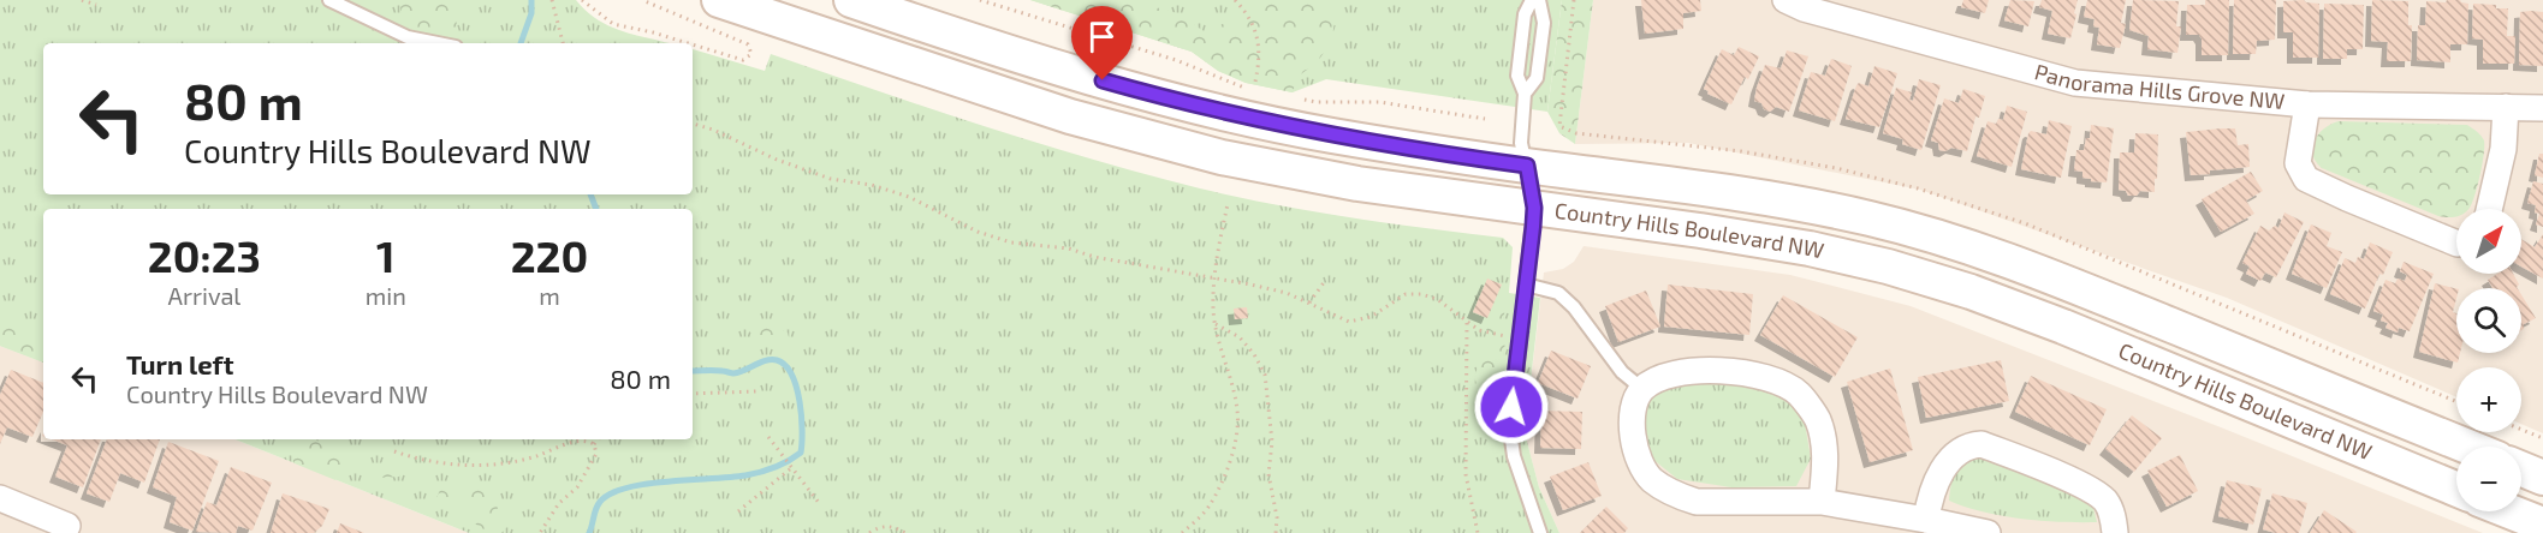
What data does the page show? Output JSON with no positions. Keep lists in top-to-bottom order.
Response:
{
  "streets": {
    "main road": ["Country Hills Boulevard NW"],
    "street": ["Panorama Hills Grove NW"]
  },
  "north": "top right",
  "page": {
    "turn": ["80 m", "Country Hills Boulevard NW"],
    "map_buttons": ["+", "−"],
    "eta": [
      "20:23",
      "Arrival",
      "1",
      "min",
      "220",
      "m"
    ],
    "list": [
      {
        "name": "Turn left",
        "note": "Country Hills Boulevard NW",
        "value": "80 m"
      }
    ]
  }
}
